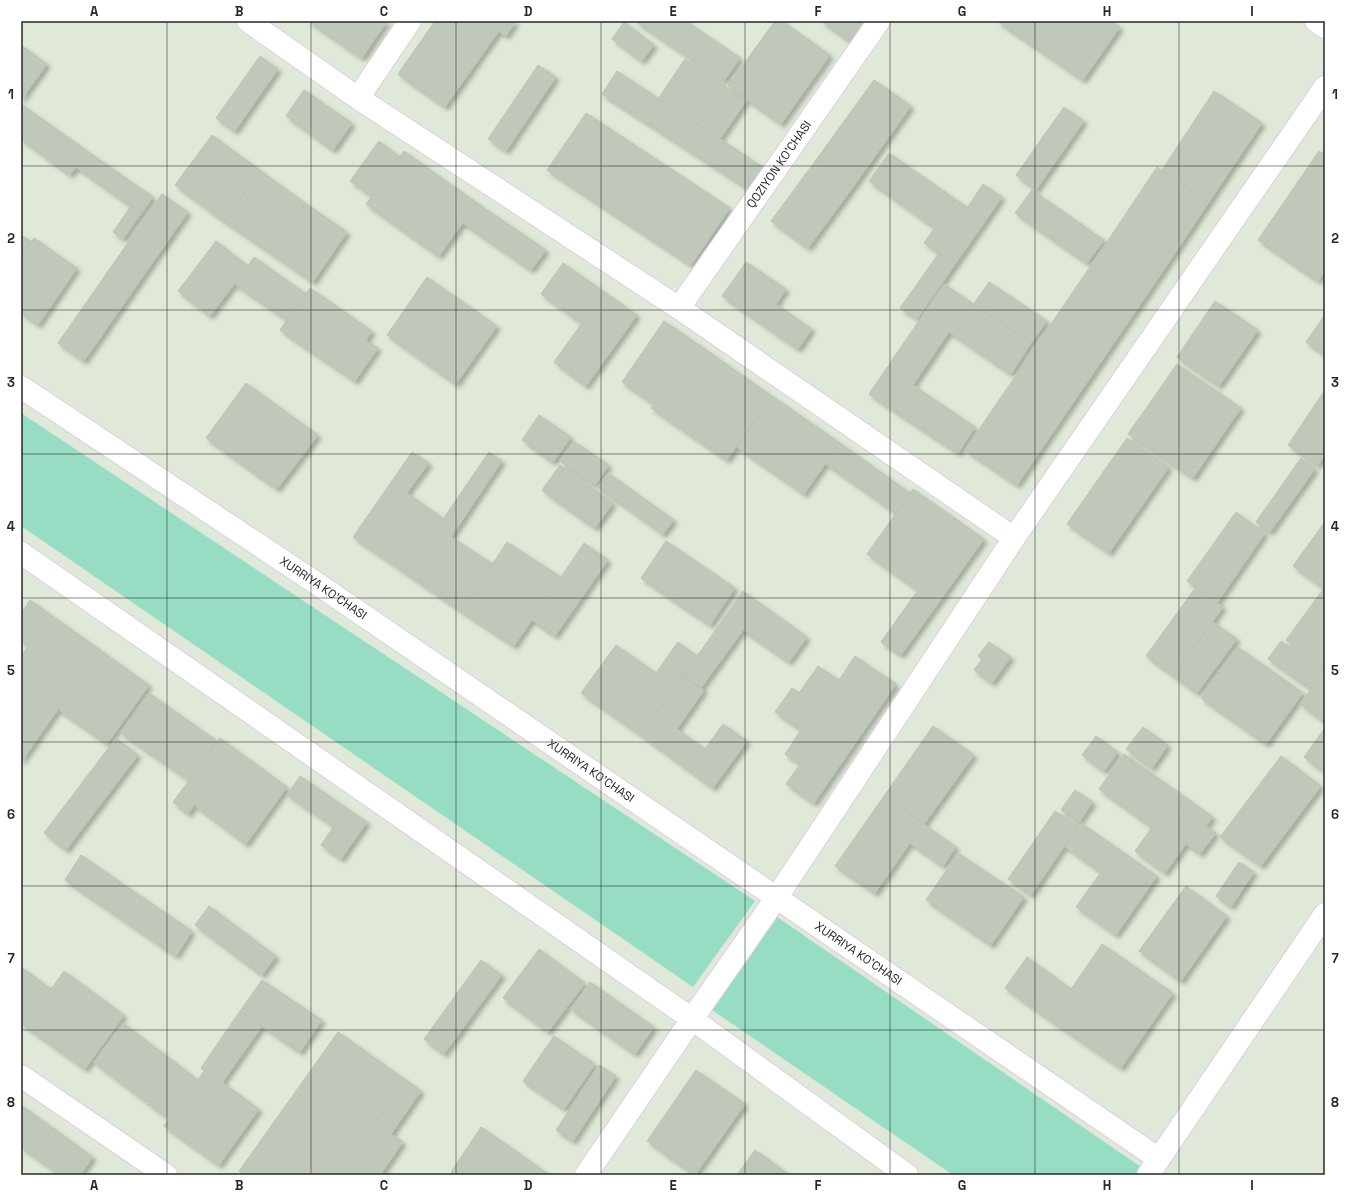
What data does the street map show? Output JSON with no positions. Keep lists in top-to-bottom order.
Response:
{
  "streets": {
    "street": ["QOZIYON KO'CHASI", "XURRIYA KO'CHASI"]
  },
  "grid": {
    "columns": [
      "A",
      "B",
      "C",
      "D",
      "E",
      "F",
      "G",
      "H",
      "I"
    ],
    "rows": [
      "1",
      "2",
      "3",
      "4",
      "5",
      "6",
      "7",
      "8"
    ]
  }
}
